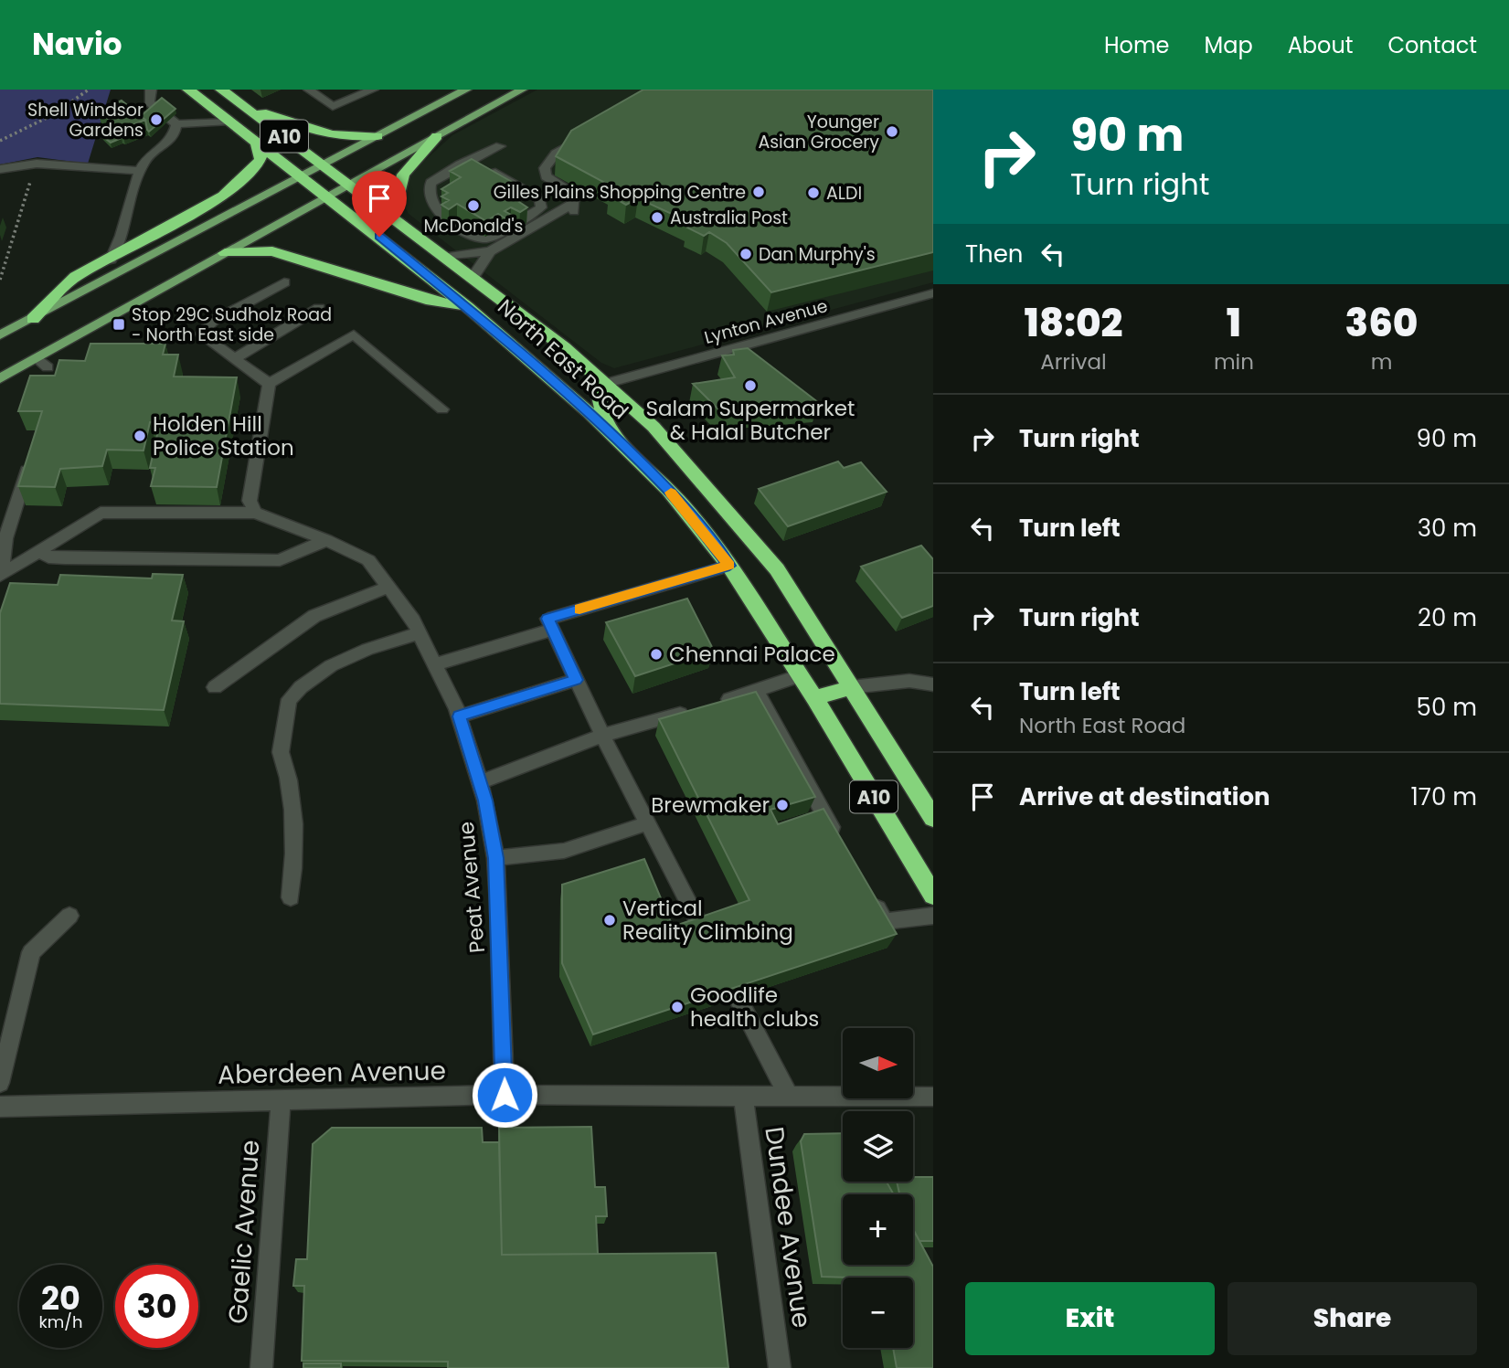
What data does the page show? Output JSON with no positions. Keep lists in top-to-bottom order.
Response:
{
  "streets": {
    "highway": ["A10", "North East Road"],
    "street": [
      "Lynton Avenue",
      "Peat Avenue",
      "Aberdeen Avenue",
      "Dundee Avenue",
      "Gaelic Avenue"
    ]
  },
  "crossings": [
    ["Lynton Avenue", "North East Road"],
    ["Peat Avenue", "Aberdeen Avenue"],
    ["Aberdeen Avenue", "Dundee Avenue"],
    ["Aberdeen Avenue", "Gaelic Avenue"]
  ],
  "places": {
    "other": [
      "Shell Windsor Gardens",
      "Younger Asian Grocery",
      "Gilles Plains Shopping Centre",
      "ALDI",
      "McDonald's",
      "Australia Post",
      "Dan Murphy's",
      "Salam Supermarket & Halal Butcher",
      "Holden Hill Police Station",
      "Chennai Palace",
      "Brewmaker",
      "Vertical Reality Climbing",
      "Goodlife health clubs"
    ],
    "transit": ["Stop 29C Sudholz Road - North East side"]
  },
  "north": "right",
  "page": {
    "header": "Navio",
    "nav": [
      "Home",
      "Map",
      "About",
      "Contact"
    ],
    "turn": ["90 m", "Turn right"],
    "then": "Then",
    "eta": [
      "18:02",
      "Arrival",
      "1",
      "min",
      "360",
      "m"
    ],
    "list": [
      {
        "name": "Turn right",
        "value": "90 m"
      },
      {
        "name": "Turn left",
        "value": "30 m"
      },
      {
        "name": "Turn right",
        "value": "20 m"
      },
      {
        "name": "Turn left",
        "note": "North East Road",
        "value": "50 m"
      },
      {
        "name": "Arrive at destination",
        "value": "170 m"
      }
    ],
    "map_buttons": ["+", "−"],
    "speed": "20 km/h",
    "limit": "30",
    "buttons": ["Exit", "Share"]
  }
}
